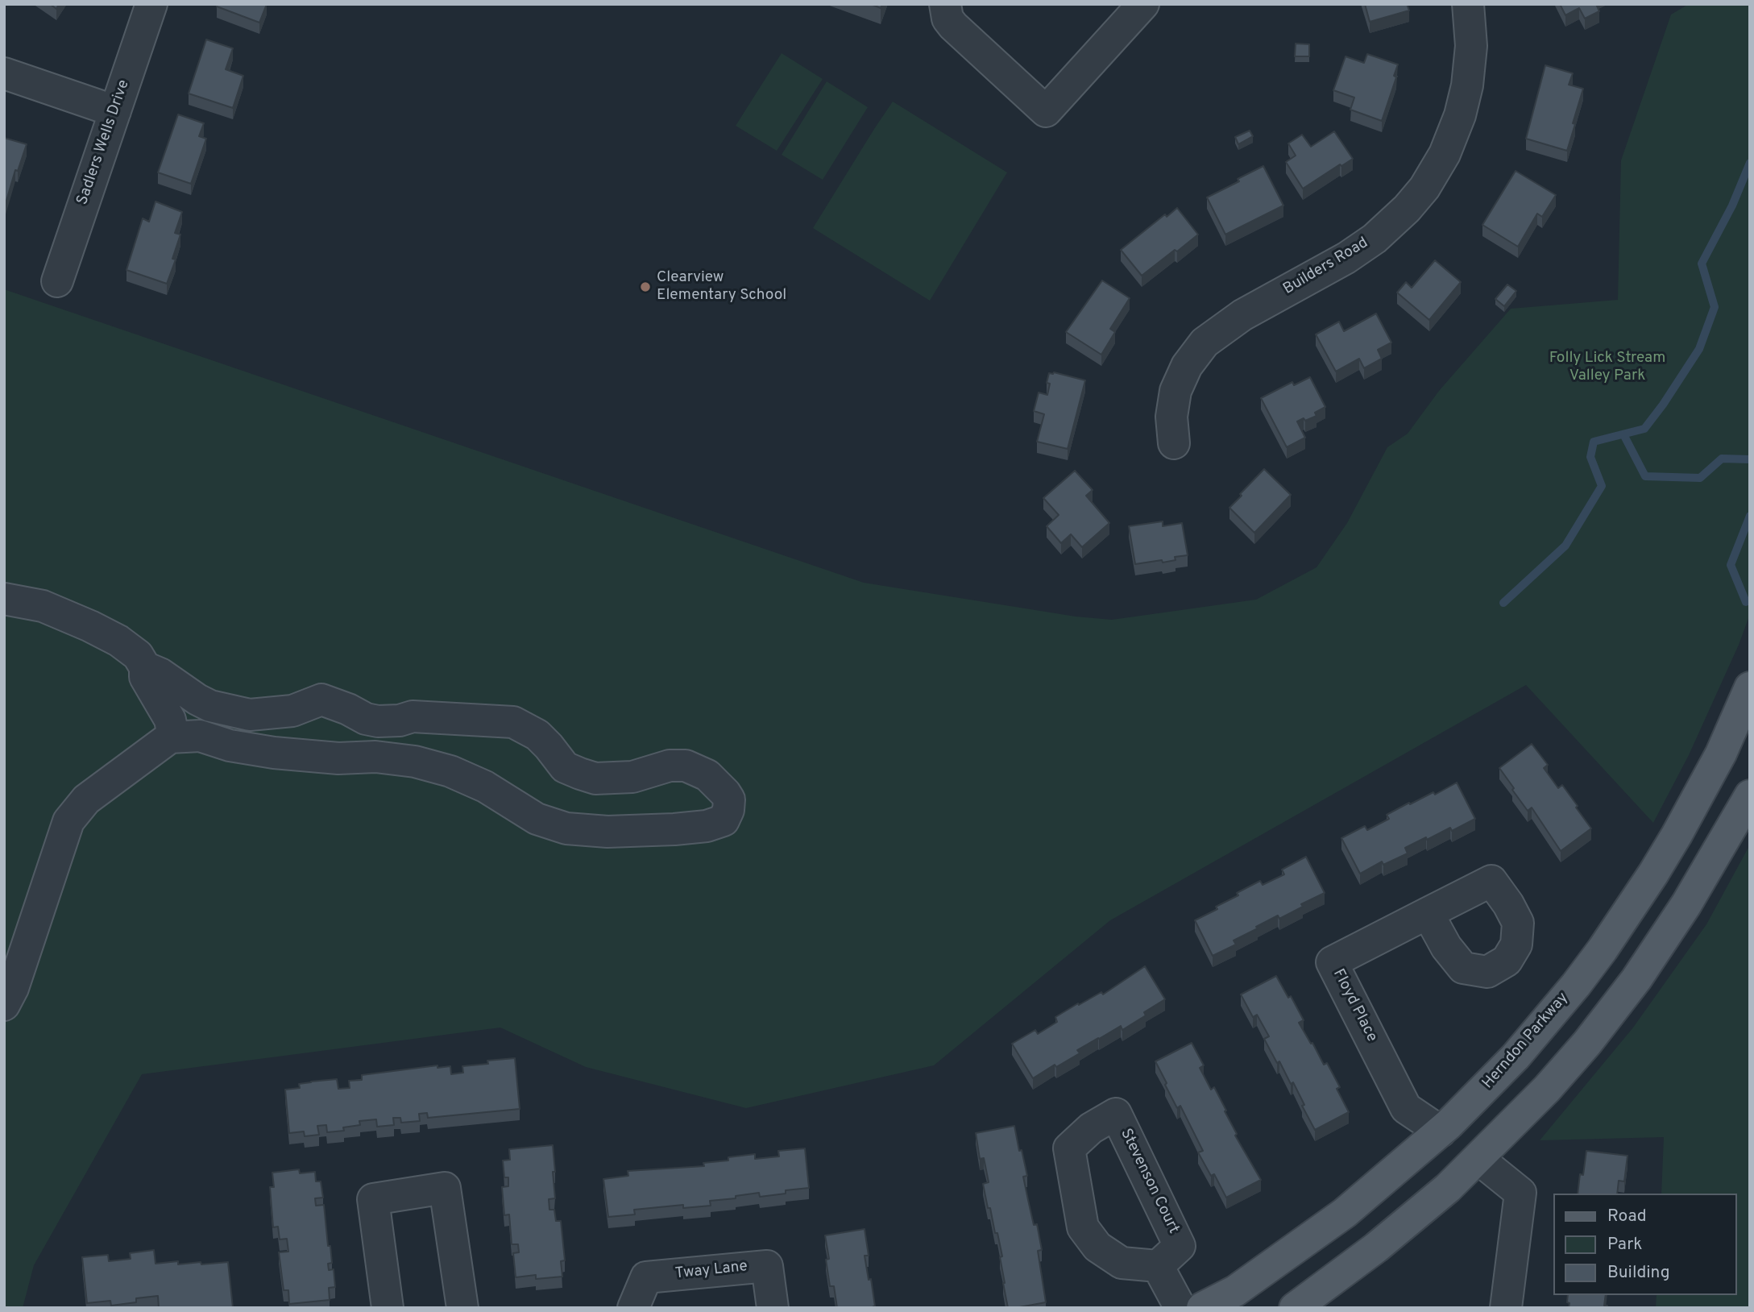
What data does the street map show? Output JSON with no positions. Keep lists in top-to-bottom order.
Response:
{
  "streets": {
    "main road": ["Herndon Parkway"],
    "street": [
      "Sadlers Wells Drive",
      "Builders Road",
      "Floyd Place",
      "Stevenson Court",
      "Tway Lane"
    ]
  },
  "crossings": [
    ["Floyd Place", "Herndon Parkway"]
  ],
  "parks": ["Folly Lick Stream Valley Park"],
  "places": ["Clearview Elementary School"],
  "legend": ["Road", "Park", "Building"]
}
